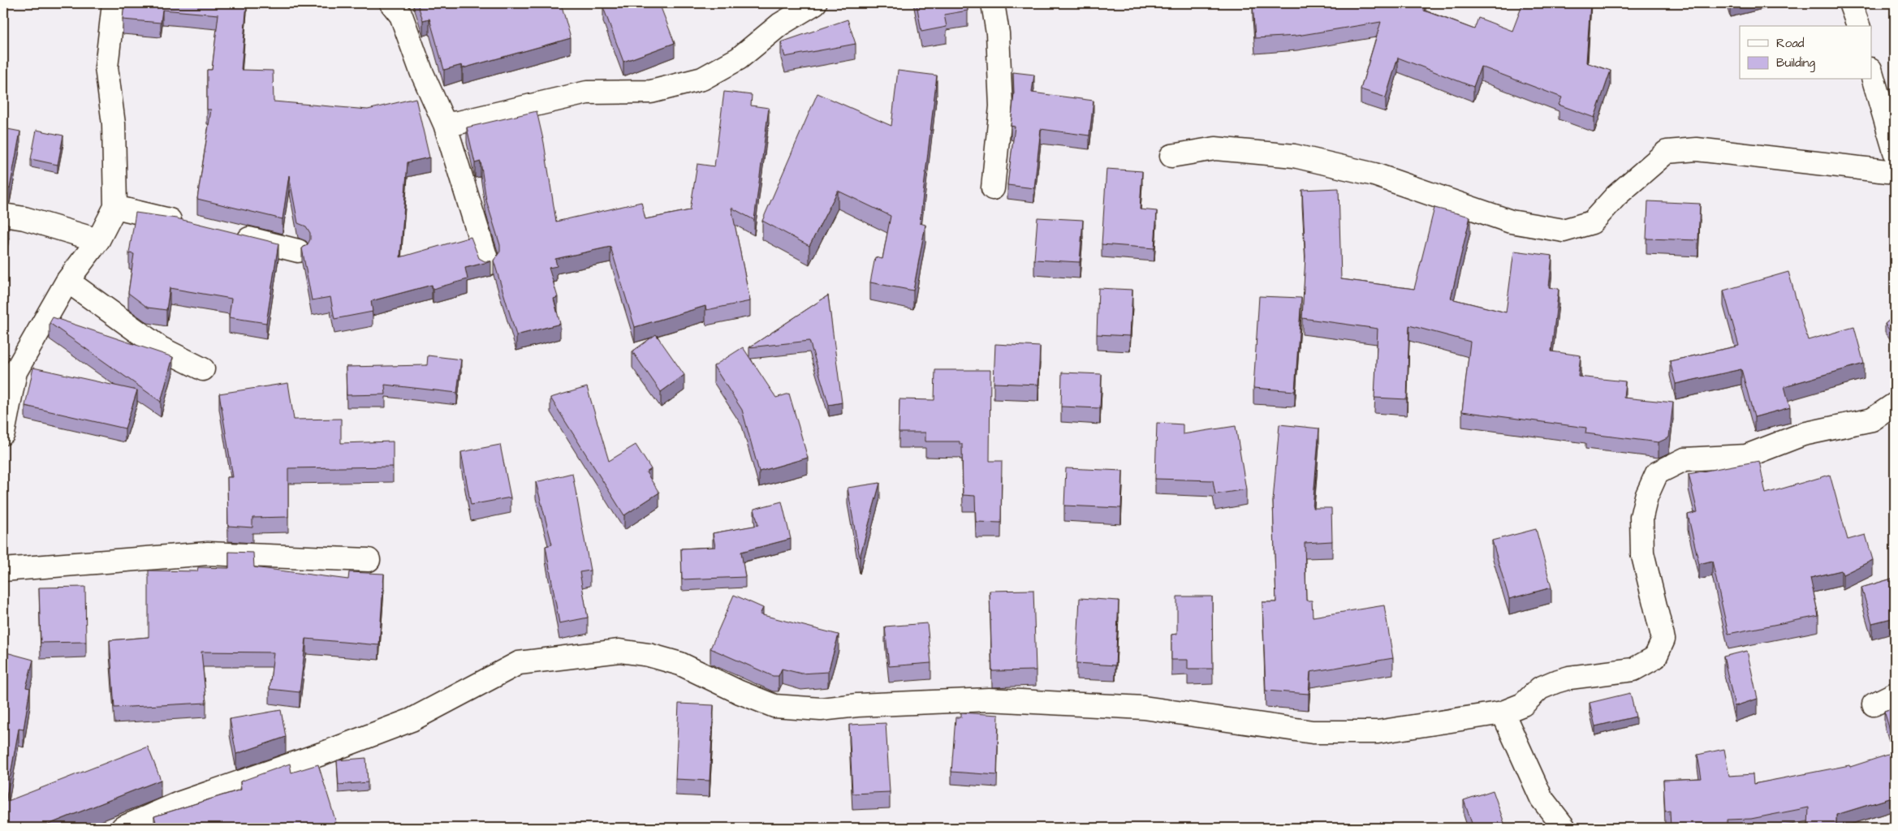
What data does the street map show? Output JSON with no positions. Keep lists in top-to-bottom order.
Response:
{
  "legend": ["Road", "Building"]
}
